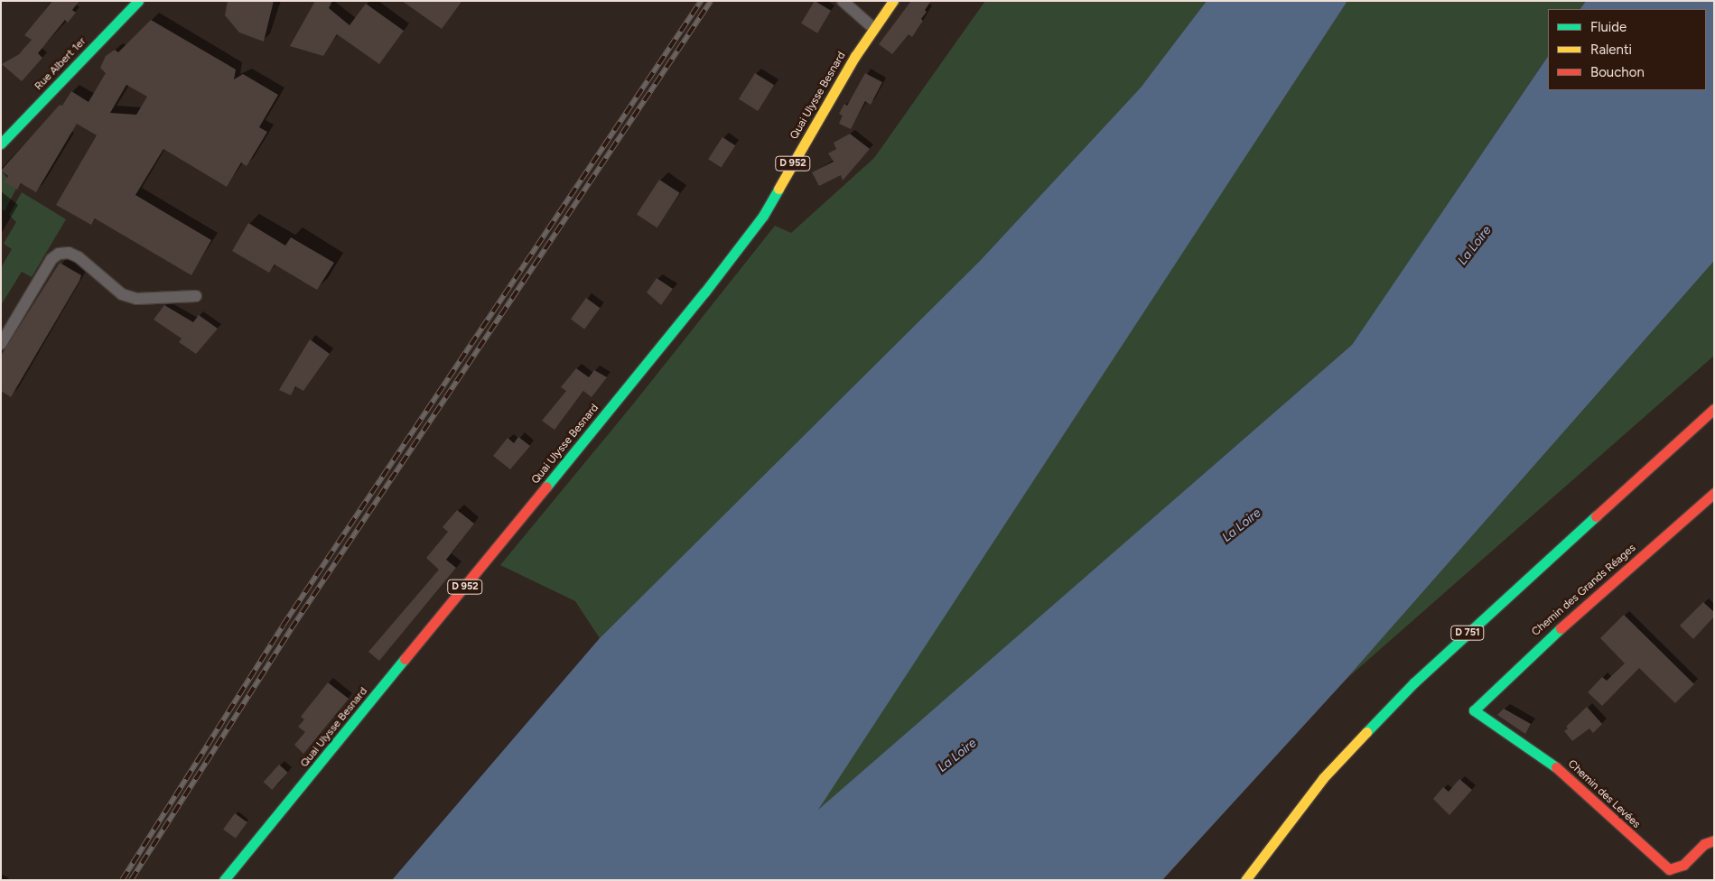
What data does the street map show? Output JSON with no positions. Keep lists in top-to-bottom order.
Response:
{
  "streets": {
    "main road": [
      "Rue Albert 1er",
      "Quai Ulysse Besnard",
      "D 952",
      "Chemin des Grands Réages",
      "D 751",
      "Chemin des Levées"
    ]
  },
  "crossings": [
    ["Chemin des Grands Réages", "Chemin des Levées"]
  ],
  "water": ["La Loire"],
  "legend": ["Fluide", "Ralenti", "Bouchon"]
}
